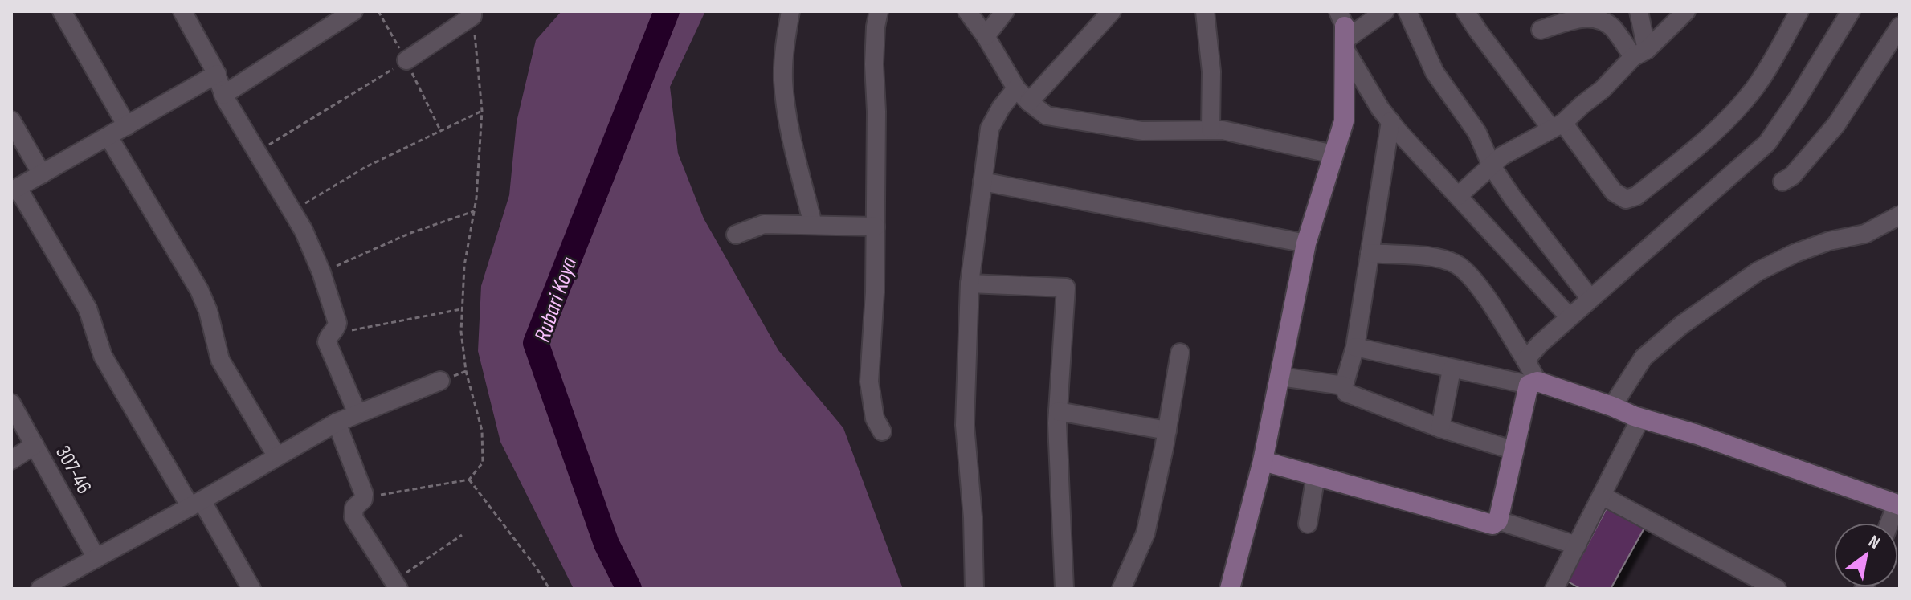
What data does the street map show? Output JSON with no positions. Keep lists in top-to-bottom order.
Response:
{
  "streets": {
    "street": ["307-46"]
  },
  "water": ["Rubari Koya"],
  "north": "top right"
}
